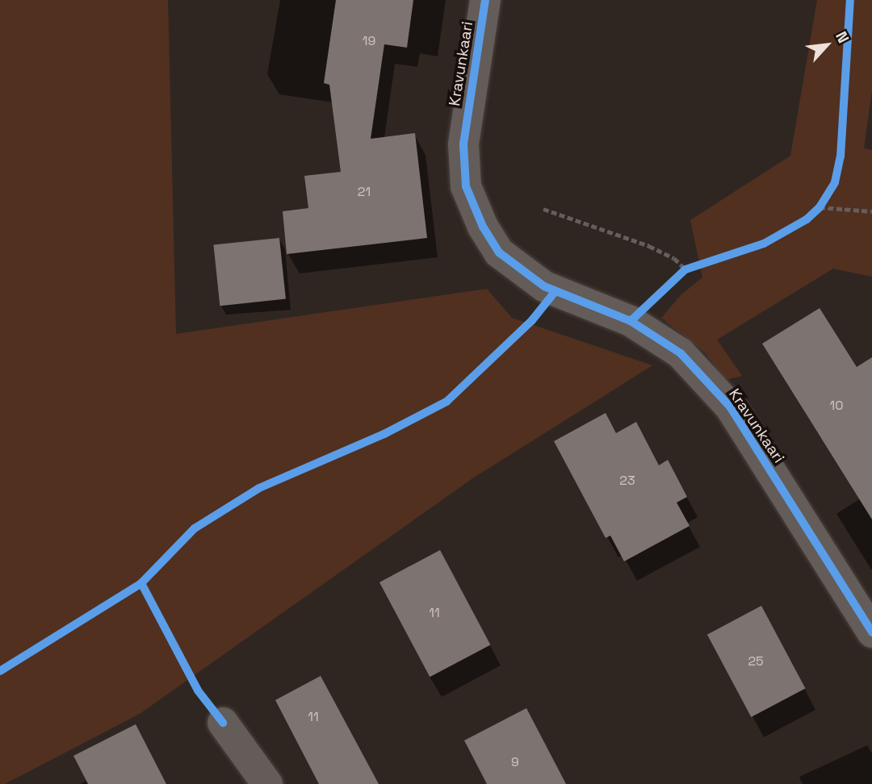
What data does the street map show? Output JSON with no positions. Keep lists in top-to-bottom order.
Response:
{
  "streets": {
    "street": ["Kravunkaari"]
  },
  "house_numbers": [
    "19",
    "21",
    "10",
    "23",
    "11",
    "25",
    "11",
    "9"
  ],
  "north": "top right"
}
